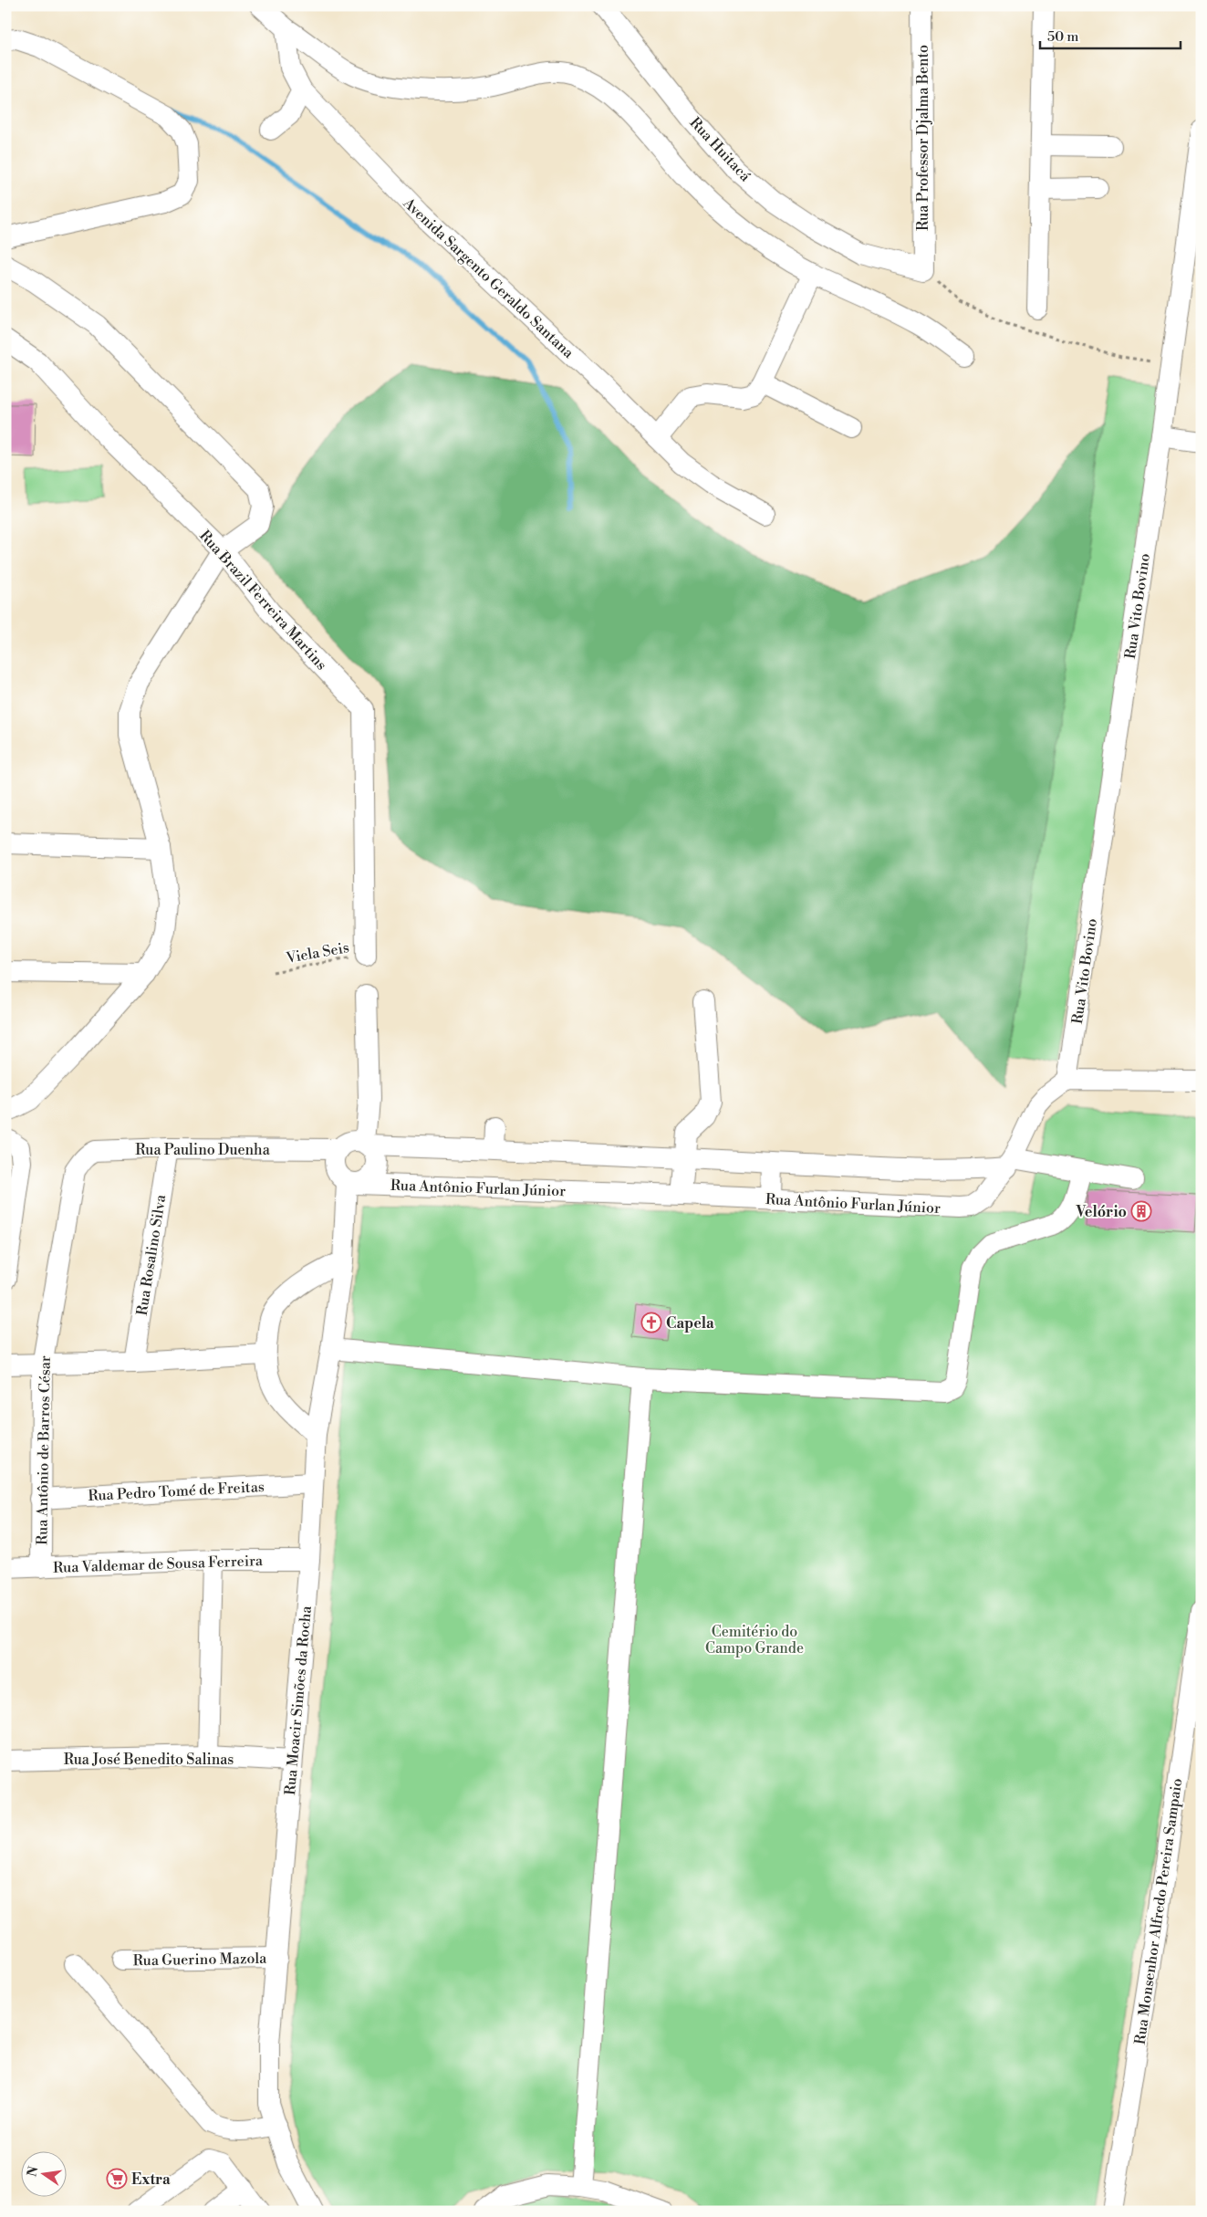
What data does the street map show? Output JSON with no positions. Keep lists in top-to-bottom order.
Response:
{
  "streets": {
    "street": [
      "Rua Professor Djalma Bento",
      "Rua Huitacá",
      "Avenida Sargento Geraldo Santana",
      "Rua Brazil Ferreira Martins",
      "Rua Vito Bovino",
      "Rua Paulino Duenha",
      "Rua Antônio Furlan Júnior",
      "Rua Rosalino Silva",
      "Rua Antônio de Barros César",
      "Rua Pedro Tomé de Freitas",
      "Rua Valdemar de Sousa Ferreira",
      "Rua Moacir Simões da Rocha",
      "Rua José Benedito Salinas",
      "Rua Monsenhor Alfredo Pereira Sampaio",
      "Rua Guerino Mazola"
    ],
    "path": ["Viela Seis"]
  },
  "crossings": [
    ["Rua Professor Djalma Bento", "Rua Huitacá"],
    ["Rua Brazil Ferreira Martins", "Viela Seis"],
    ["Rua Vito Bovino", "Rua Antônio Furlan Júnior"],
    ["Rua Paulino Duenha", "Rua Antônio Furlan Júnior"],
    ["Rua Paulino Duenha", "Rua Rosalino Silva"],
    ["Rua Paulino Duenha", "Rua Antônio de Barros César"],
    ["Rua Paulino Duenha", "Rua Moacir Simões da Rocha"],
    ["Rua Antônio Furlan Júnior", "Rua Moacir Simões da Rocha"],
    ["Rua Antônio de Barros César", "Rua Pedro Tomé de Freitas"],
    ["Rua Antônio de Barros César", "Rua Valdemar de Sousa Ferreira"],
    ["Rua Pedro Tomé de Freitas", "Rua Moacir Simões da Rocha"],
    ["Rua Valdemar de Sousa Ferreira", "Rua Moacir Simões da Rocha"],
    ["Rua Moacir Simões da Rocha", "Rua José Benedito Salinas"],
    ["Rua Moacir Simões da Rocha", "Rua Guerino Mazola"]
  ],
  "parks": ["Cemitério do Campo Grande"],
  "places": {
    "building": ["Velório"],
    "church": ["Capela"],
    "supermarket": ["Extra"]
  },
  "scale_bar": "50 m",
  "north": "left"
}
